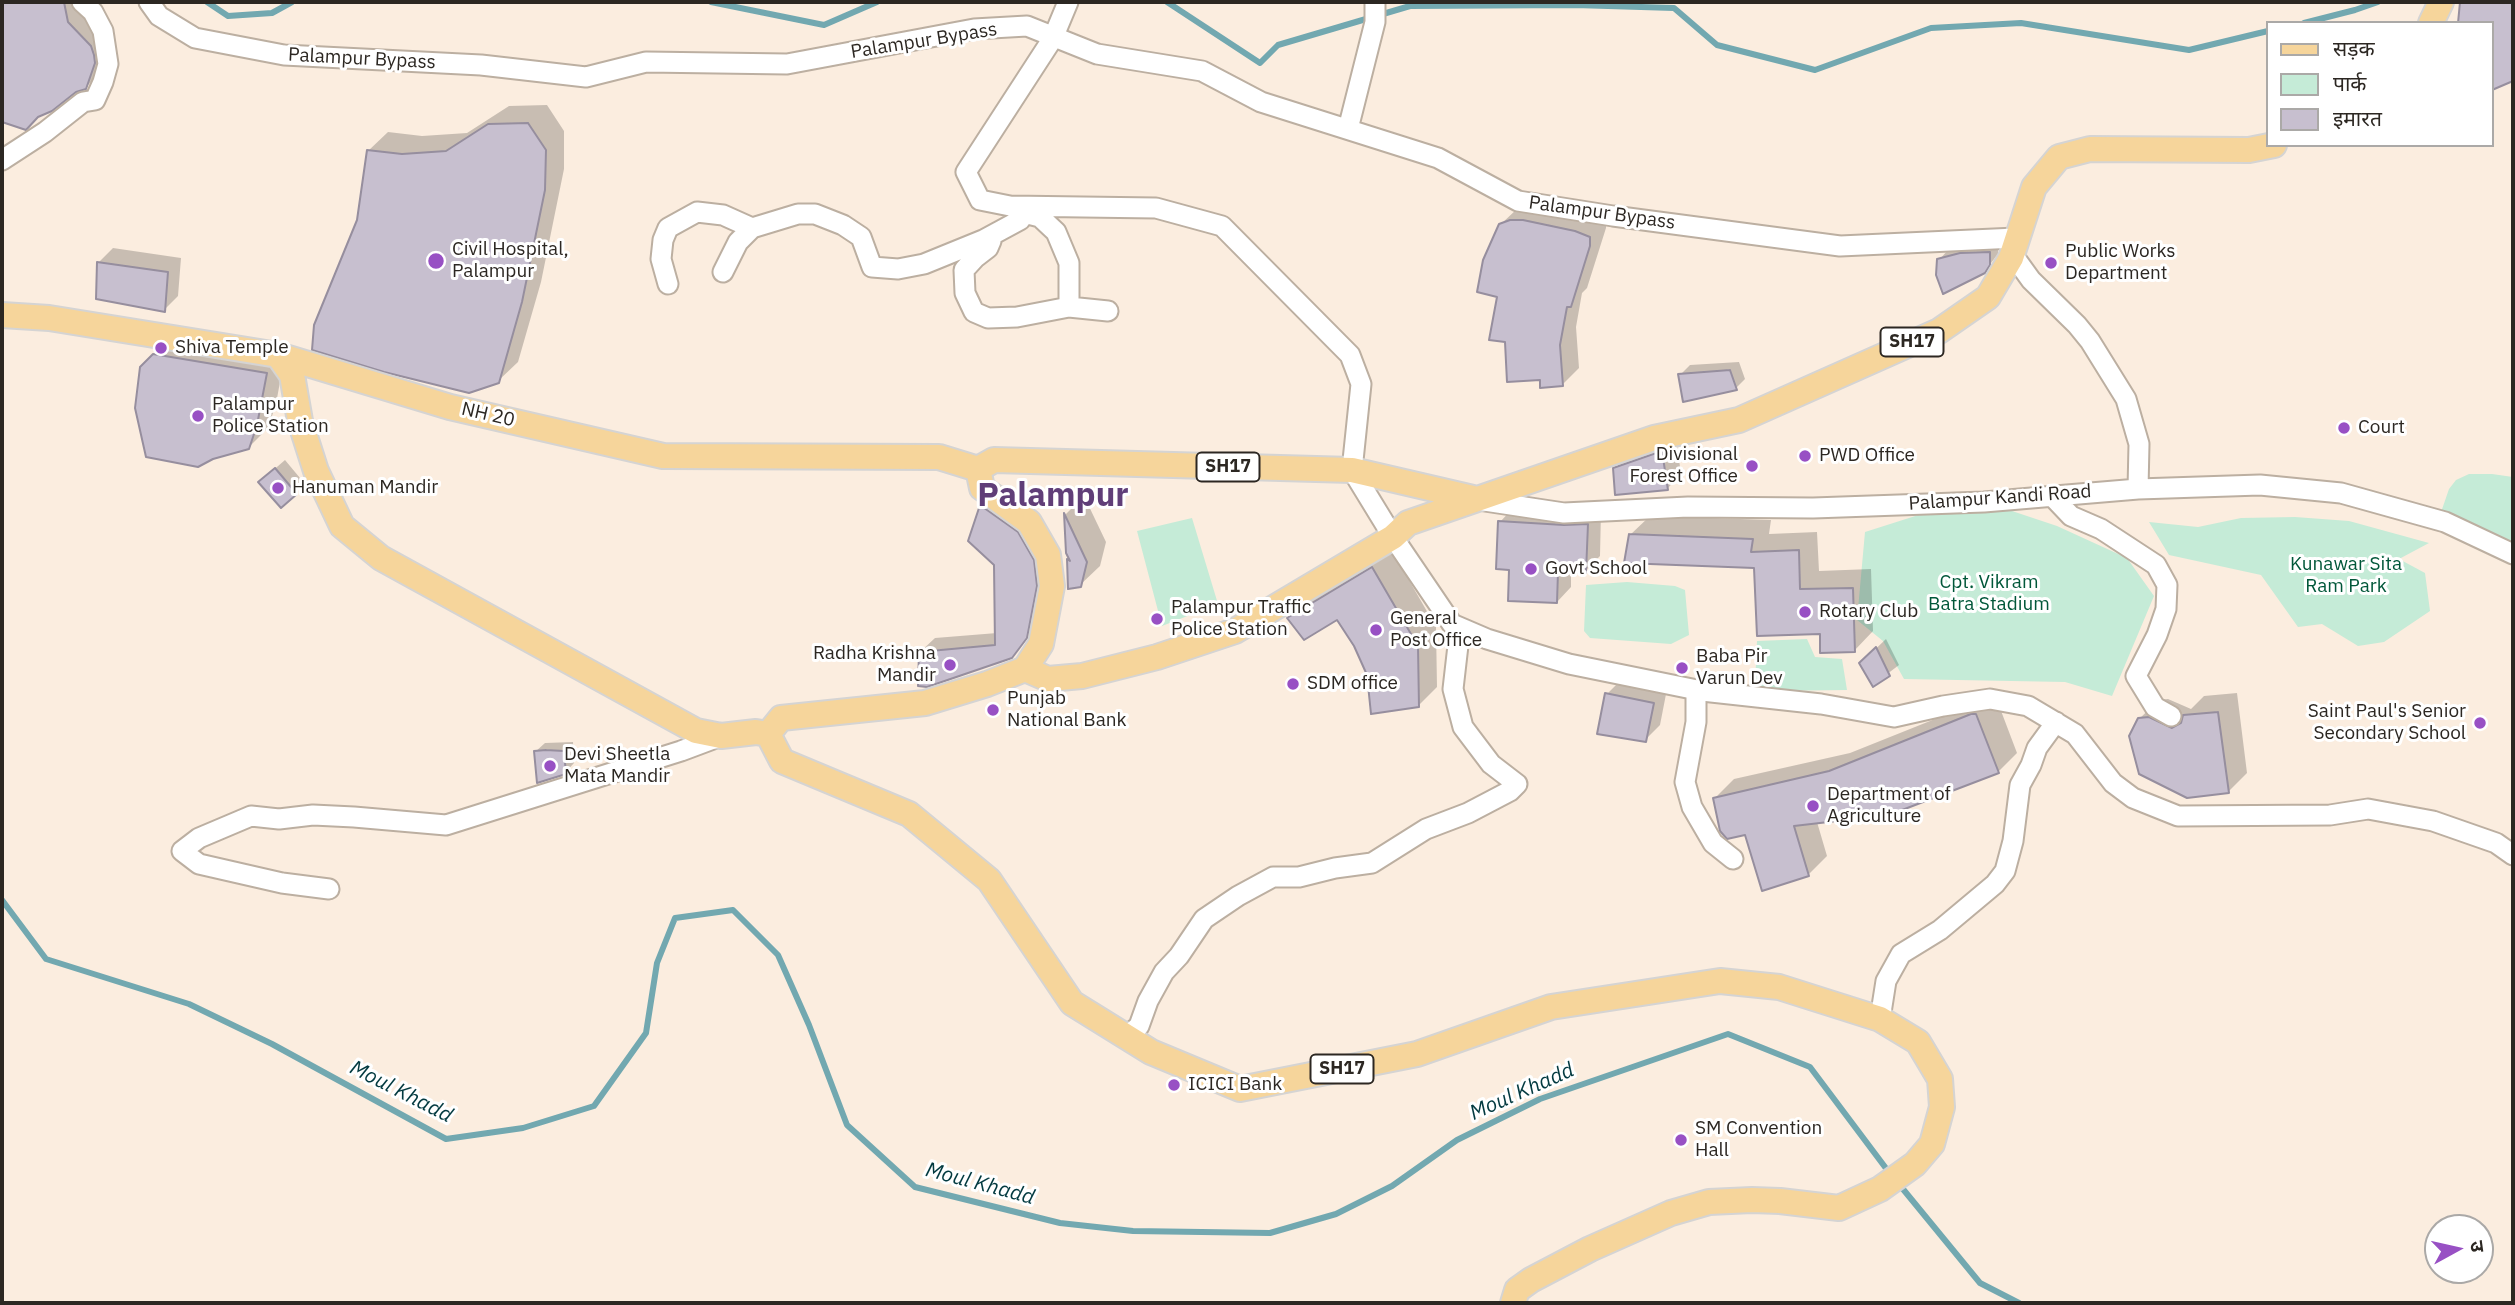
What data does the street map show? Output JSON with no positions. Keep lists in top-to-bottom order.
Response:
{
  "streets": {
    "main road": ["SH17", "NH 20"],
    "street": ["Palampur Bypass", "Palampur Kandi Road"]
  },
  "crossings": [
    ["Palampur Bypass", "SH17"],
    ["SH17", "NH 20"],
    ["SH17", "Palampur Kandi Road"]
  ],
  "districts": ["Palampur"],
  "water": ["Moul Khadd"],
  "parks": ["Kunawar Sita Ram Park", "Cpt. Vikram Batra Stadium"],
  "places": [
    "Civil Hospital, Palampur",
    "Public Works Department",
    "Shiva Temple",
    "Palampur Police Station",
    "Court",
    "PWD Office",
    "Divisional Forest Office",
    "Hanuman Mandir",
    "Govt School",
    "Rotary Club",
    "Palampur Traffic Police Station",
    "General Post Office",
    "Radha Krishna Mandir",
    "Baba Pir Varun Dev",
    "SDM office",
    "Punjab National Bank",
    "Saint Paul's Senior Secondary School",
    "Devi Sheetla Mata Mandir",
    "Department of Agriculture",
    "ICICI Bank",
    "SM Convention Hall"
  ],
  "legend": ["सड़क", "पार्क", "इमारत"],
  "north": "right"
}
